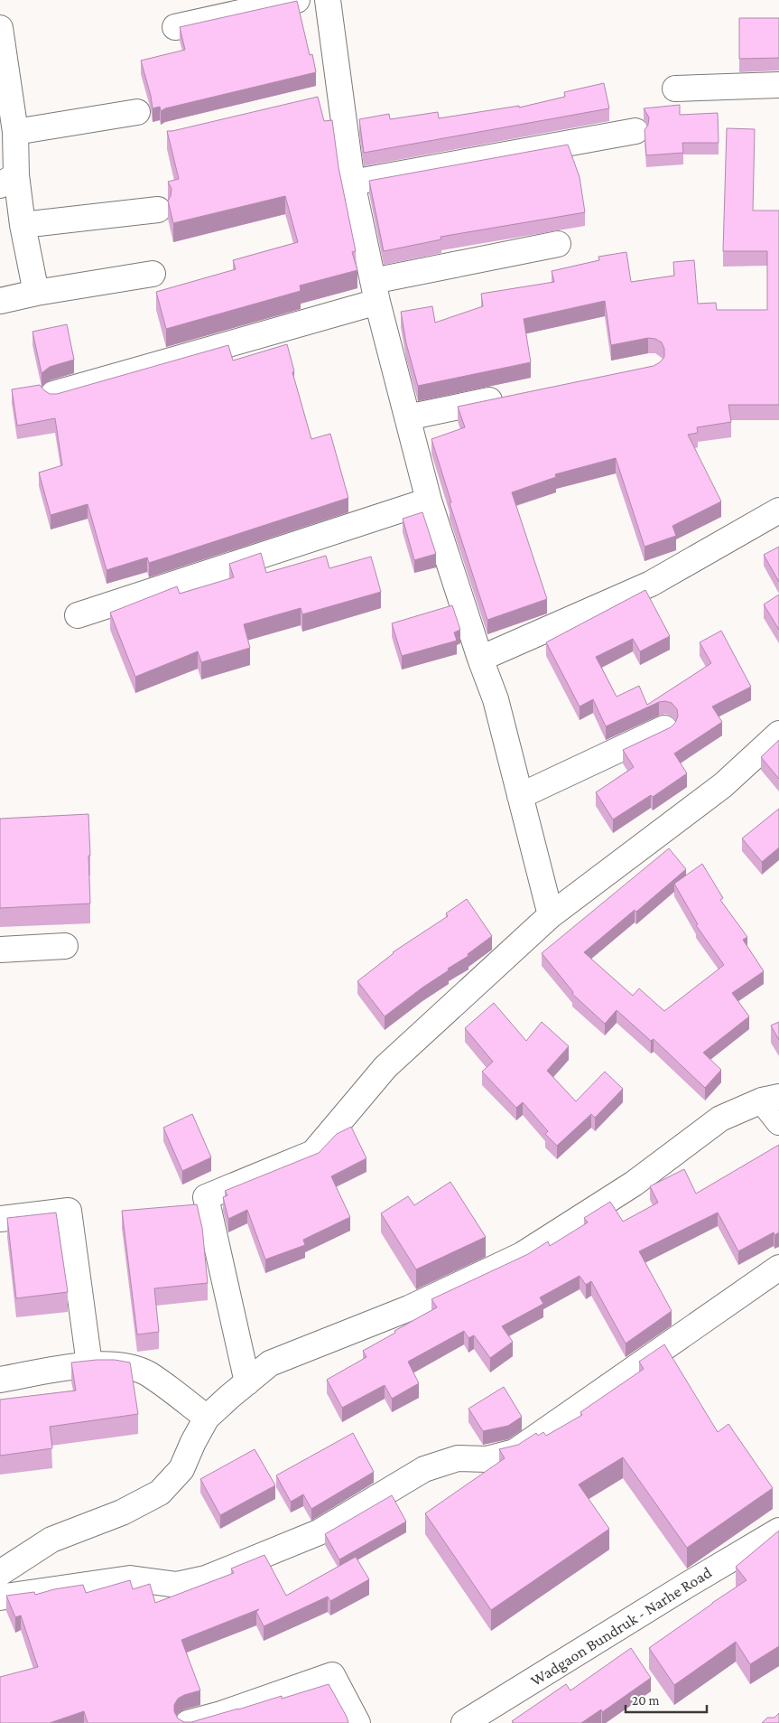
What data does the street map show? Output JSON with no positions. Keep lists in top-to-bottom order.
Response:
{
  "streets": {
    "street": ["Wadgaon Bundruk - Narhe Road"]
  },
  "scale_bar": "20 m"
}
